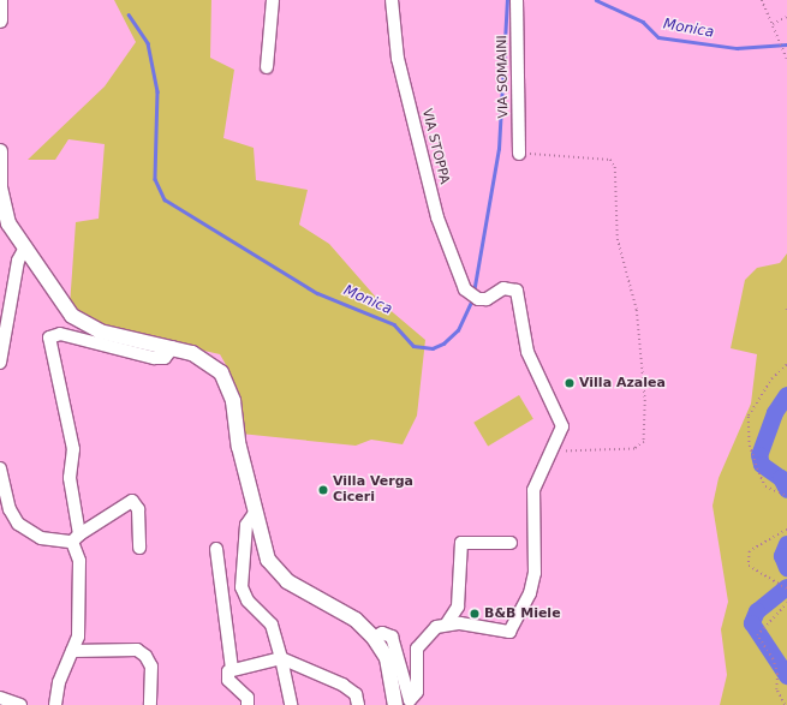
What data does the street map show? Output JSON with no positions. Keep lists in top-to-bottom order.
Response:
{
  "streets": {
    "street": ["VIA SOMAINI", "VIA STOPPA"]
  },
  "water": ["Monica"],
  "places": ["Villa Azalea", "Villa Verga Ciceri", "B&B Miele"]
}
